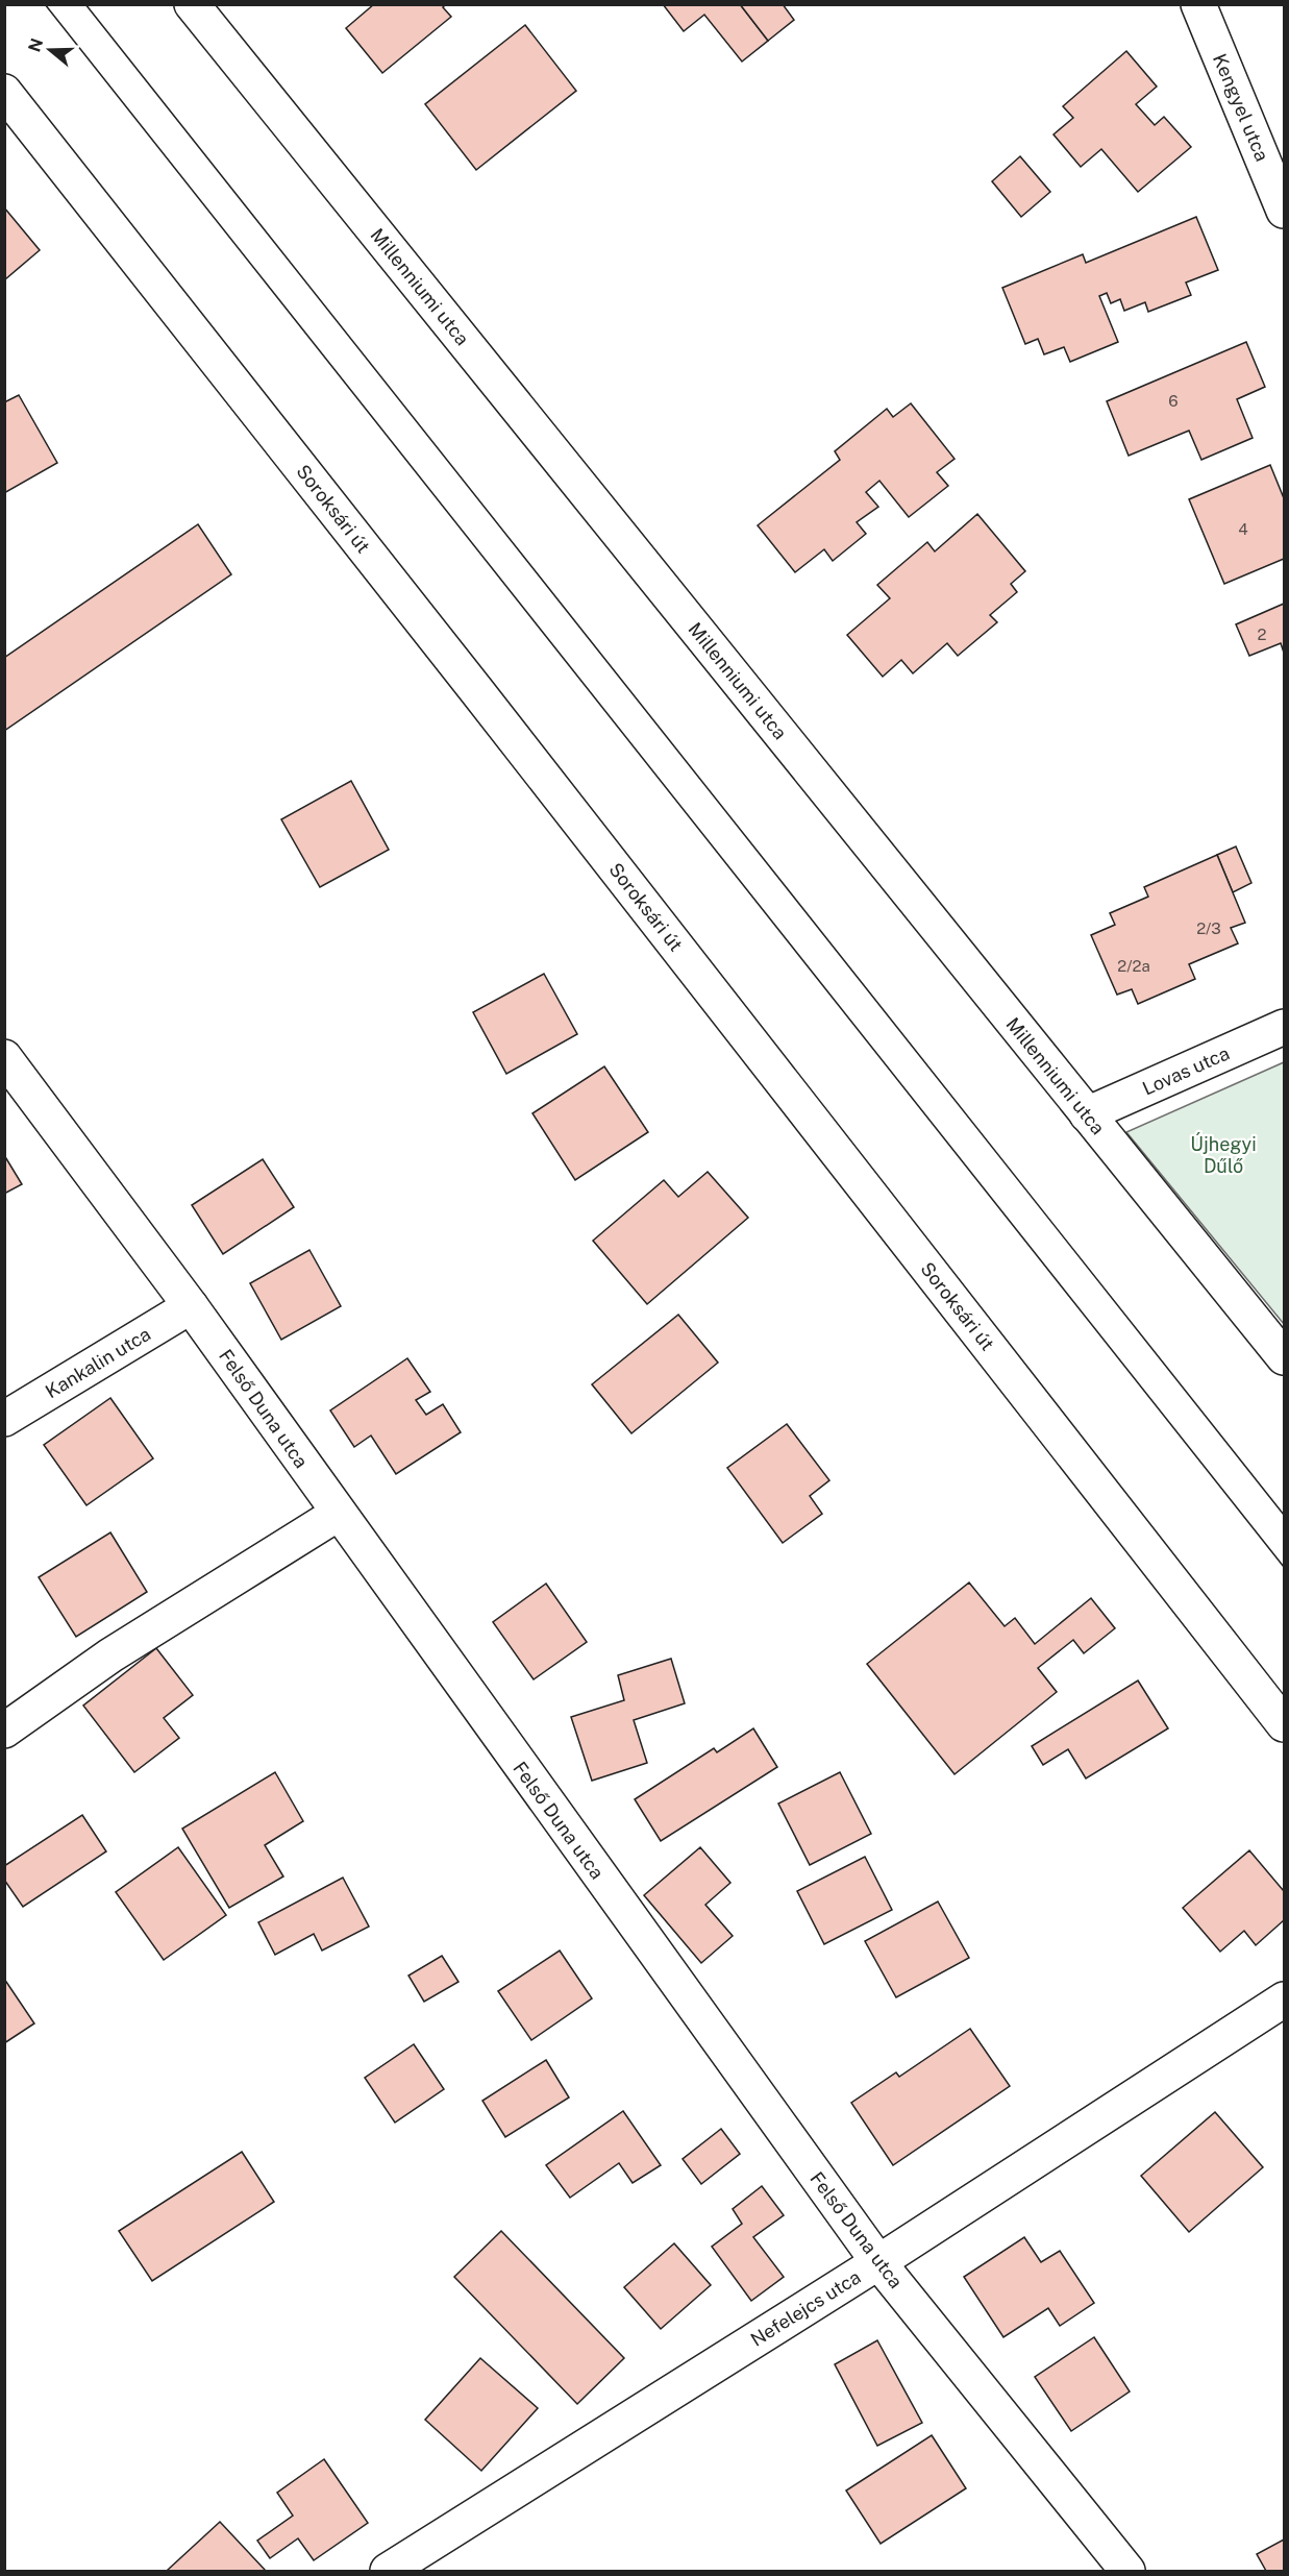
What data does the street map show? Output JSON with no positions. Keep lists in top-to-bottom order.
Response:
{
  "streets": {
    "street": [
      "Kengyel utca",
      "Millenniumi utca",
      "Soroksári út",
      "Lovas utca",
      "Kankalin utca",
      "Felső Duna utca",
      "Nefelejcs utca"
    ]
  },
  "crossings": [
    ["Millenniumi utca", "Lovas utca"],
    ["Kankalin utca", "Felső Duna utca"],
    ["Felső Duna utca", "Nefelejcs utca"]
  ],
  "parks": ["Újhegyi Dűlő"],
  "house_numbers": [
    "6",
    "4",
    "2",
    "2/3",
    "2/2a"
  ],
  "north": "left"
}
